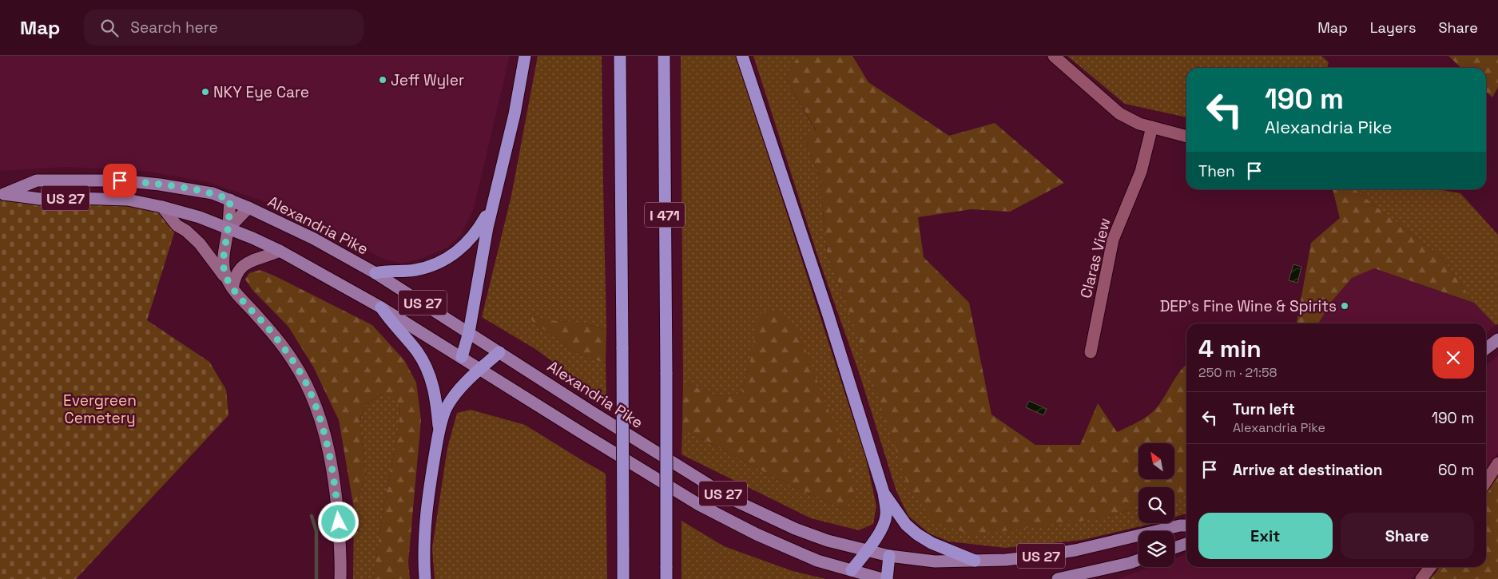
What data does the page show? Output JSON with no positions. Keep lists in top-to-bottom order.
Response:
{
  "streets": {
    "highway": ["I 471"],
    "main road": ["US 27", "Alexandria Pike"],
    "street": ["Claras View"]
  },
  "parks": ["Evergreen Cemetery"],
  "places": ["Jeff Wyler", "NKY Eye Care", "DEP's Fine Wine & Spirits"],
  "north": "top left",
  "page": {
    "header": "Map",
    "search": "Search here",
    "nav": ["Map", "Layers", "Share"],
    "turn": ["190 m", "Alexandria Pike"],
    "then": "Then",
    "heading": ["4 min", "250 m · 21:58"],
    "list": [
      {
        "name": "Turn left",
        "note": "Alexandria Pike",
        "value": "190 m"
      },
      {
        "name": "Arrive at destination",
        "value": "60 m"
      }
    ],
    "buttons": ["Exit", "Share"]
  }
}
